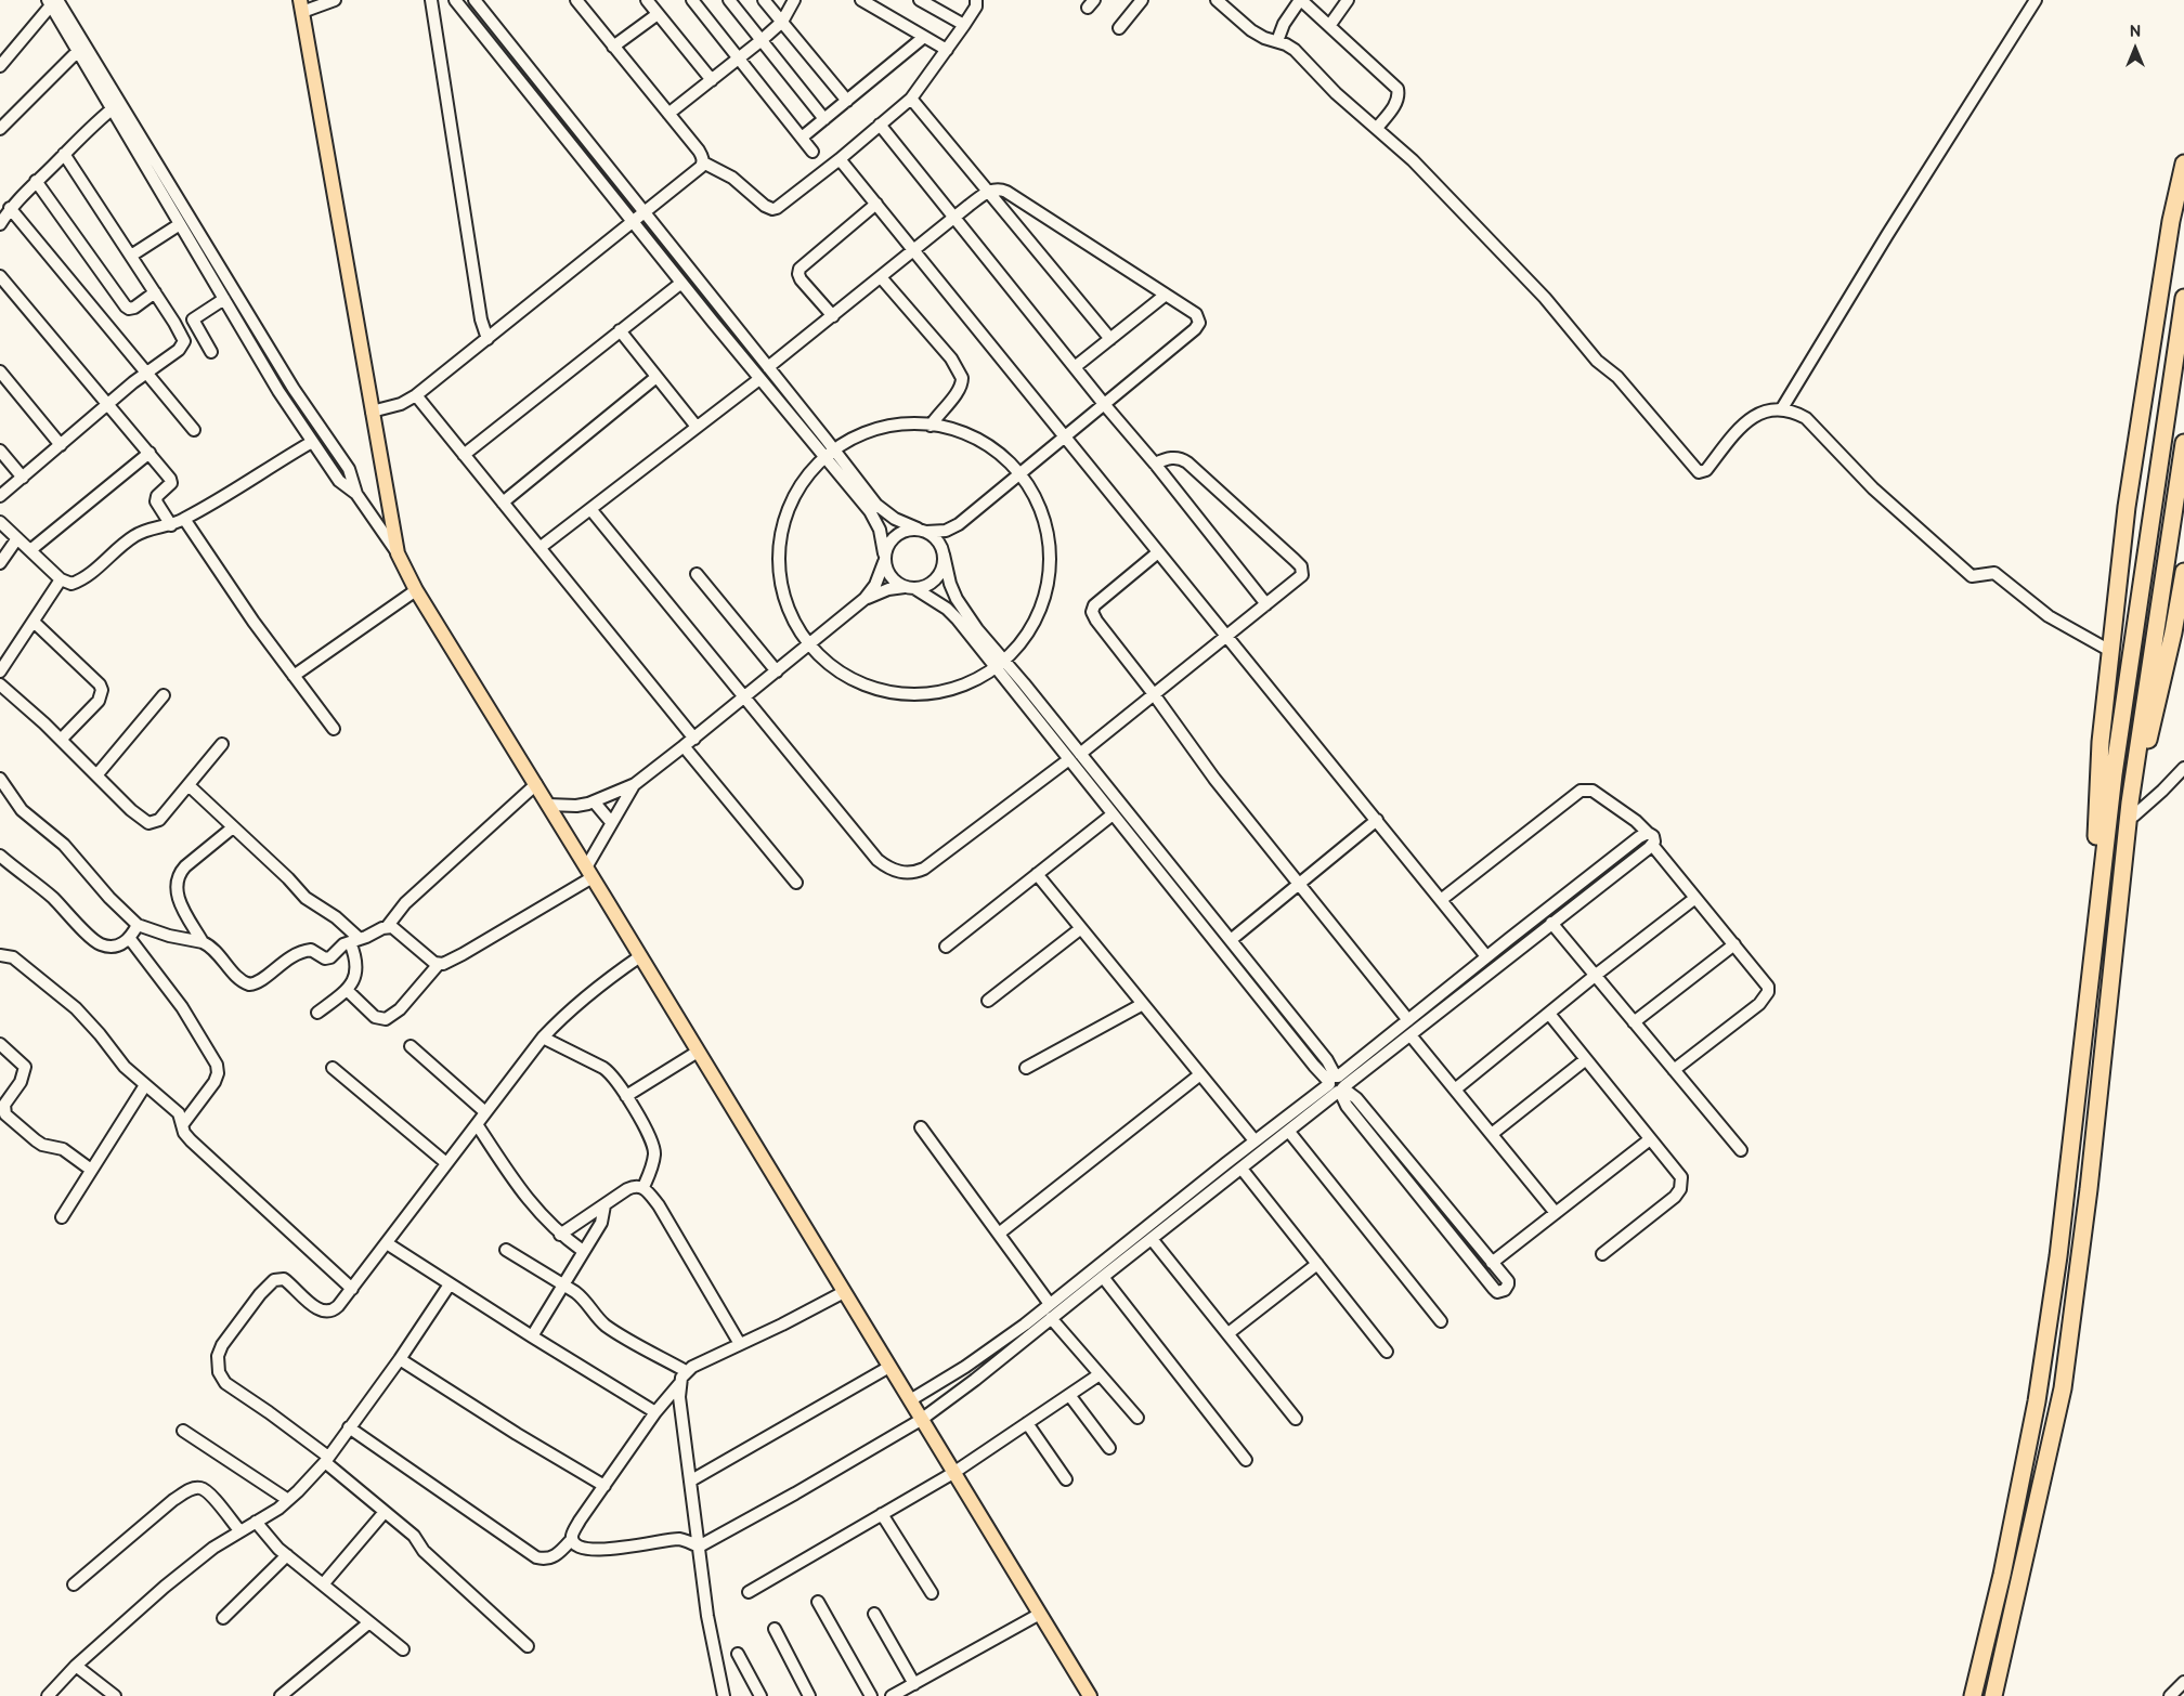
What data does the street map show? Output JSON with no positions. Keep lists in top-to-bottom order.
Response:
{
  "north": "top"
}
